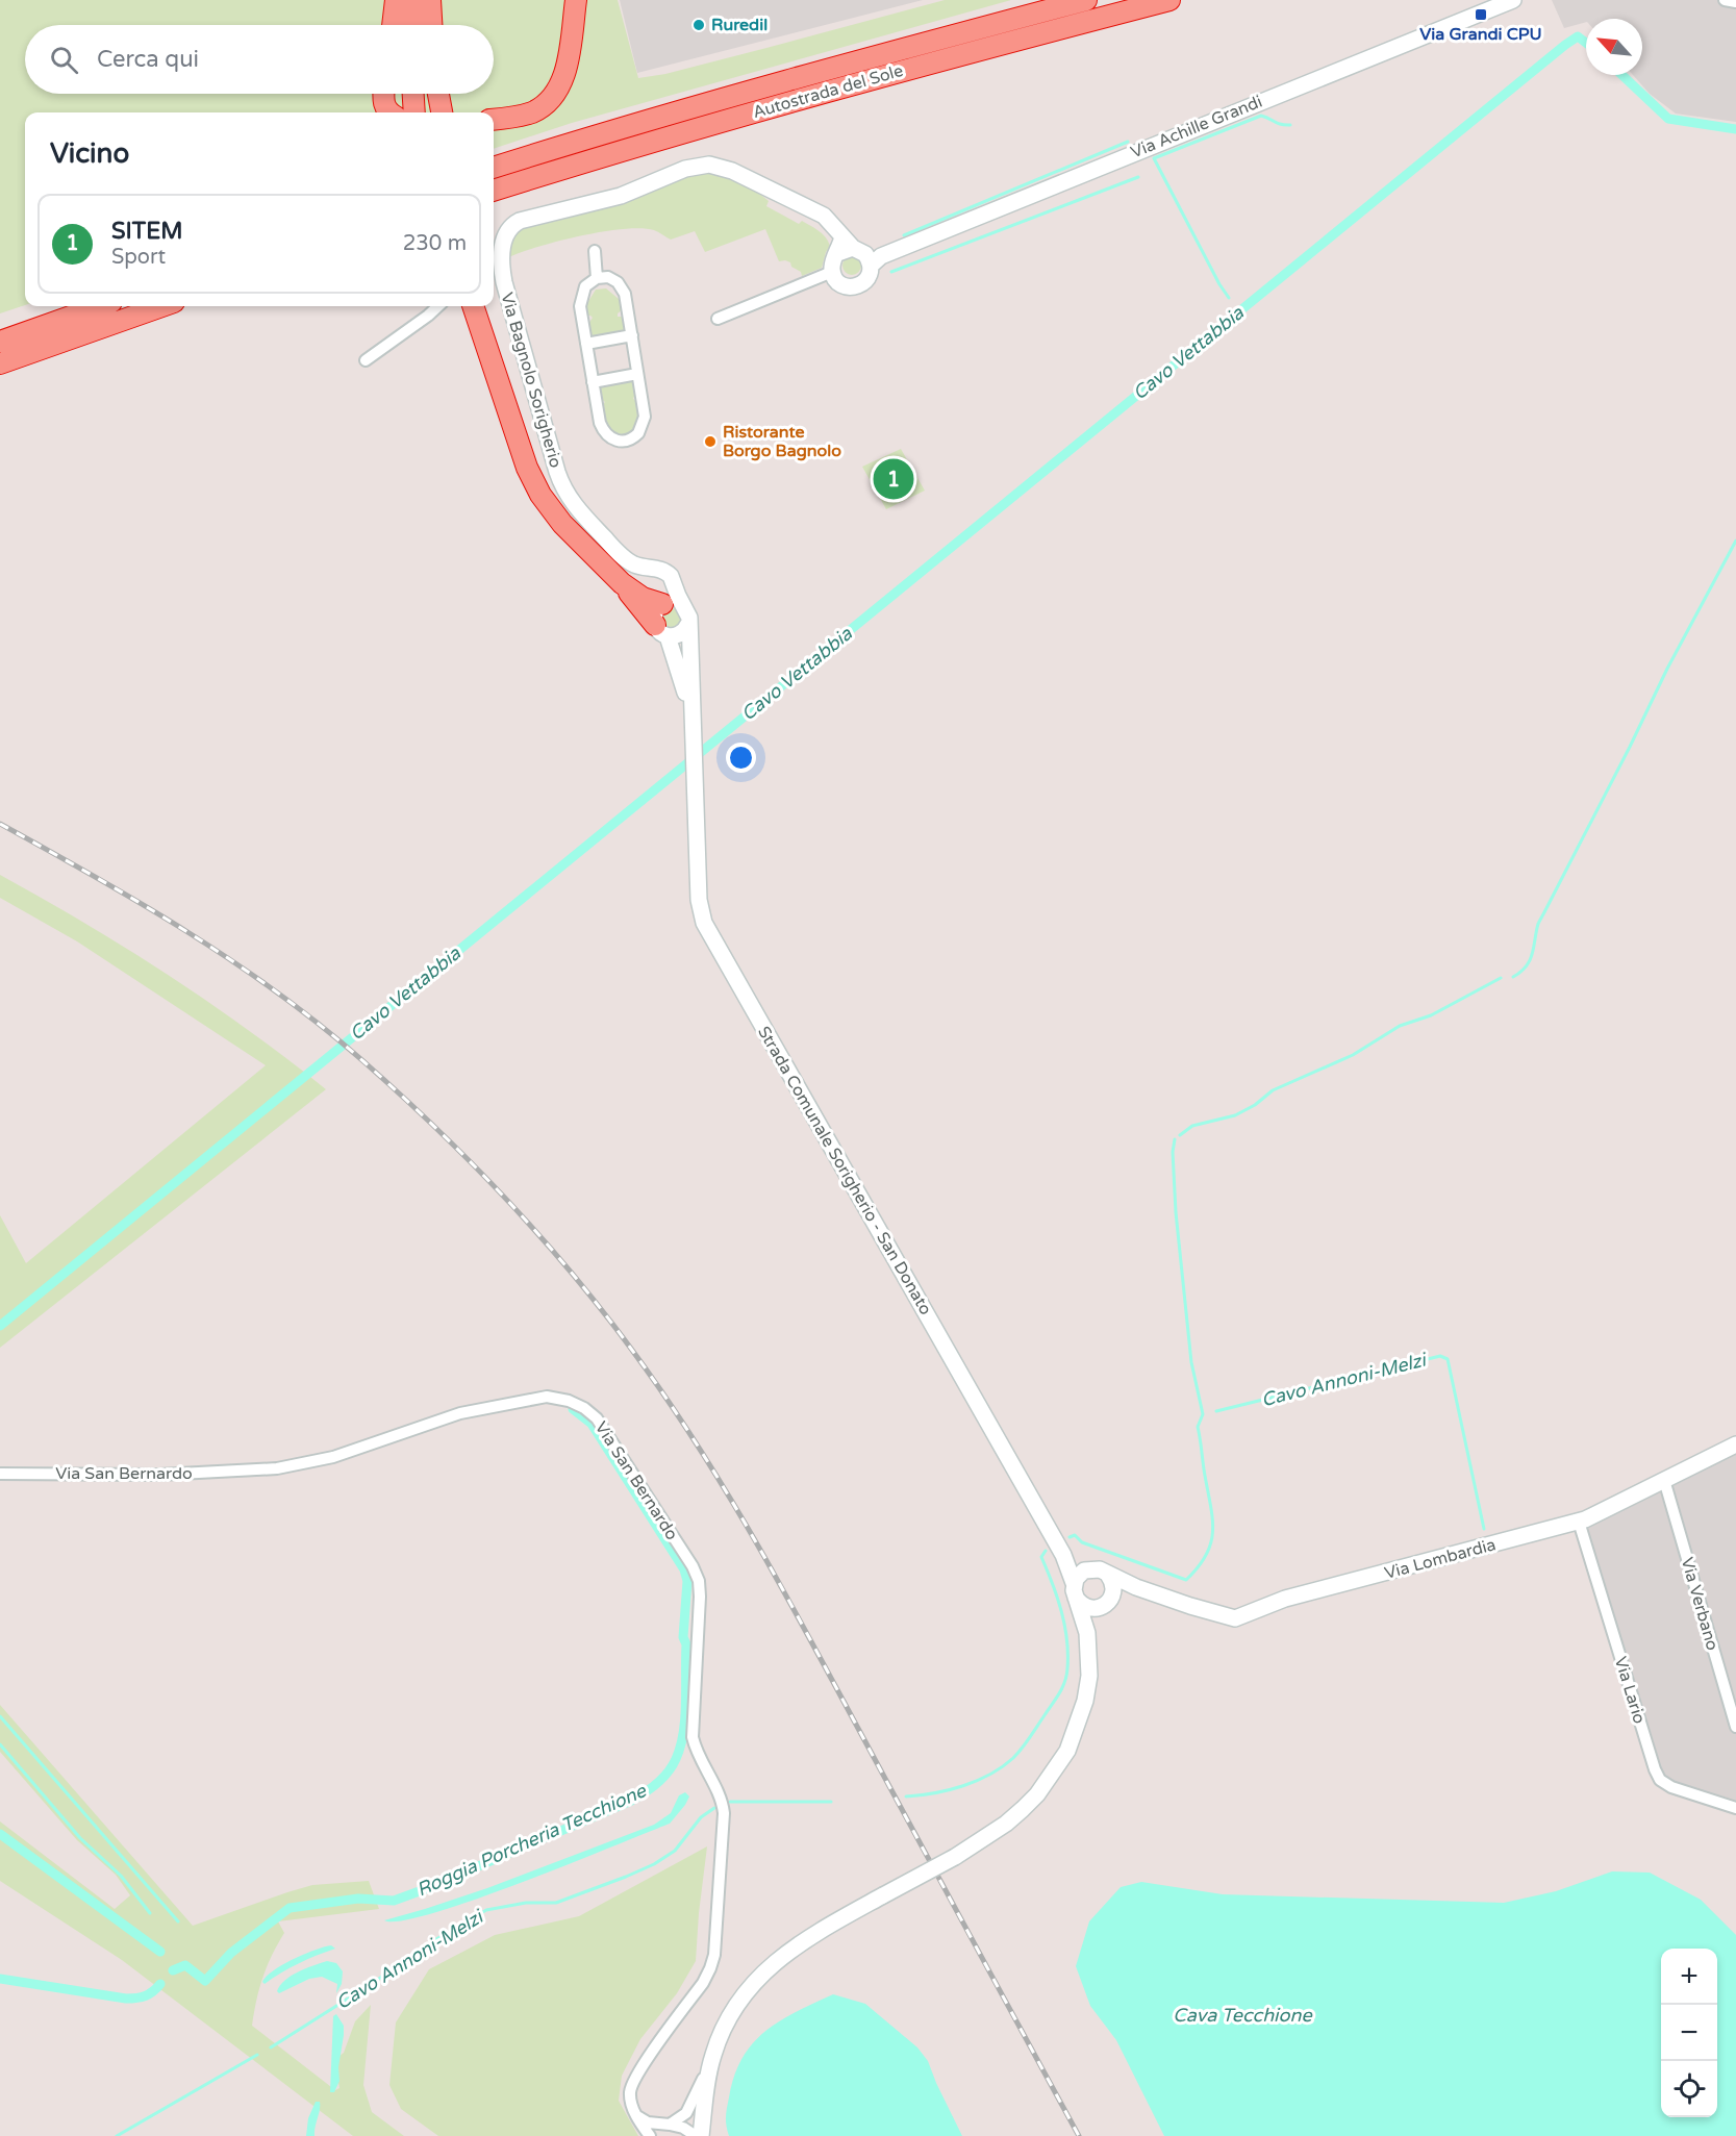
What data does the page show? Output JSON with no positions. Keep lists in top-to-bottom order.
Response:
{
  "streets": {
    "highway": ["Autostrada del Sole"],
    "street": [
      "Via Achille Grandi",
      "Via Bagnolo Sorigherio",
      "Strada Comunale Sorigherio - San Donato",
      "Via San Bernardo",
      "Via Lombardia",
      "Via Verbano",
      "Via Lario"
    ]
  },
  "crossings": [
    ["Via Achille Grandi", "Via Bagnolo Sorigherio"],
    ["Strada Comunale Sorigherio - San Donato", "Via Lombardia"],
    ["Via Lombardia", "Via Verbano"],
    ["Via Lombardia", "Via Lario"]
  ],
  "water": [
    "Cavo Vettabbia",
    "Cavo Annoni-Melzi",
    "Roggia Porcheria Tecchione",
    "Cava Tecchione"
  ],
  "places": {
    "transit": ["Via Grandi CPU"],
    "other": ["Ruredil", "Ristorante Borgo Bagnolo"]
  },
  "north": "top left",
  "page": {
    "search": "Cerca qui",
    "heading": "Vicino",
    "list": [
      {
        "mark": "1",
        "name": "SITEM",
        "note": "Sport",
        "value": "230 m"
      }
    ],
    "pins": "1",
    "map_buttons": ["+", "−"]
  }
}
